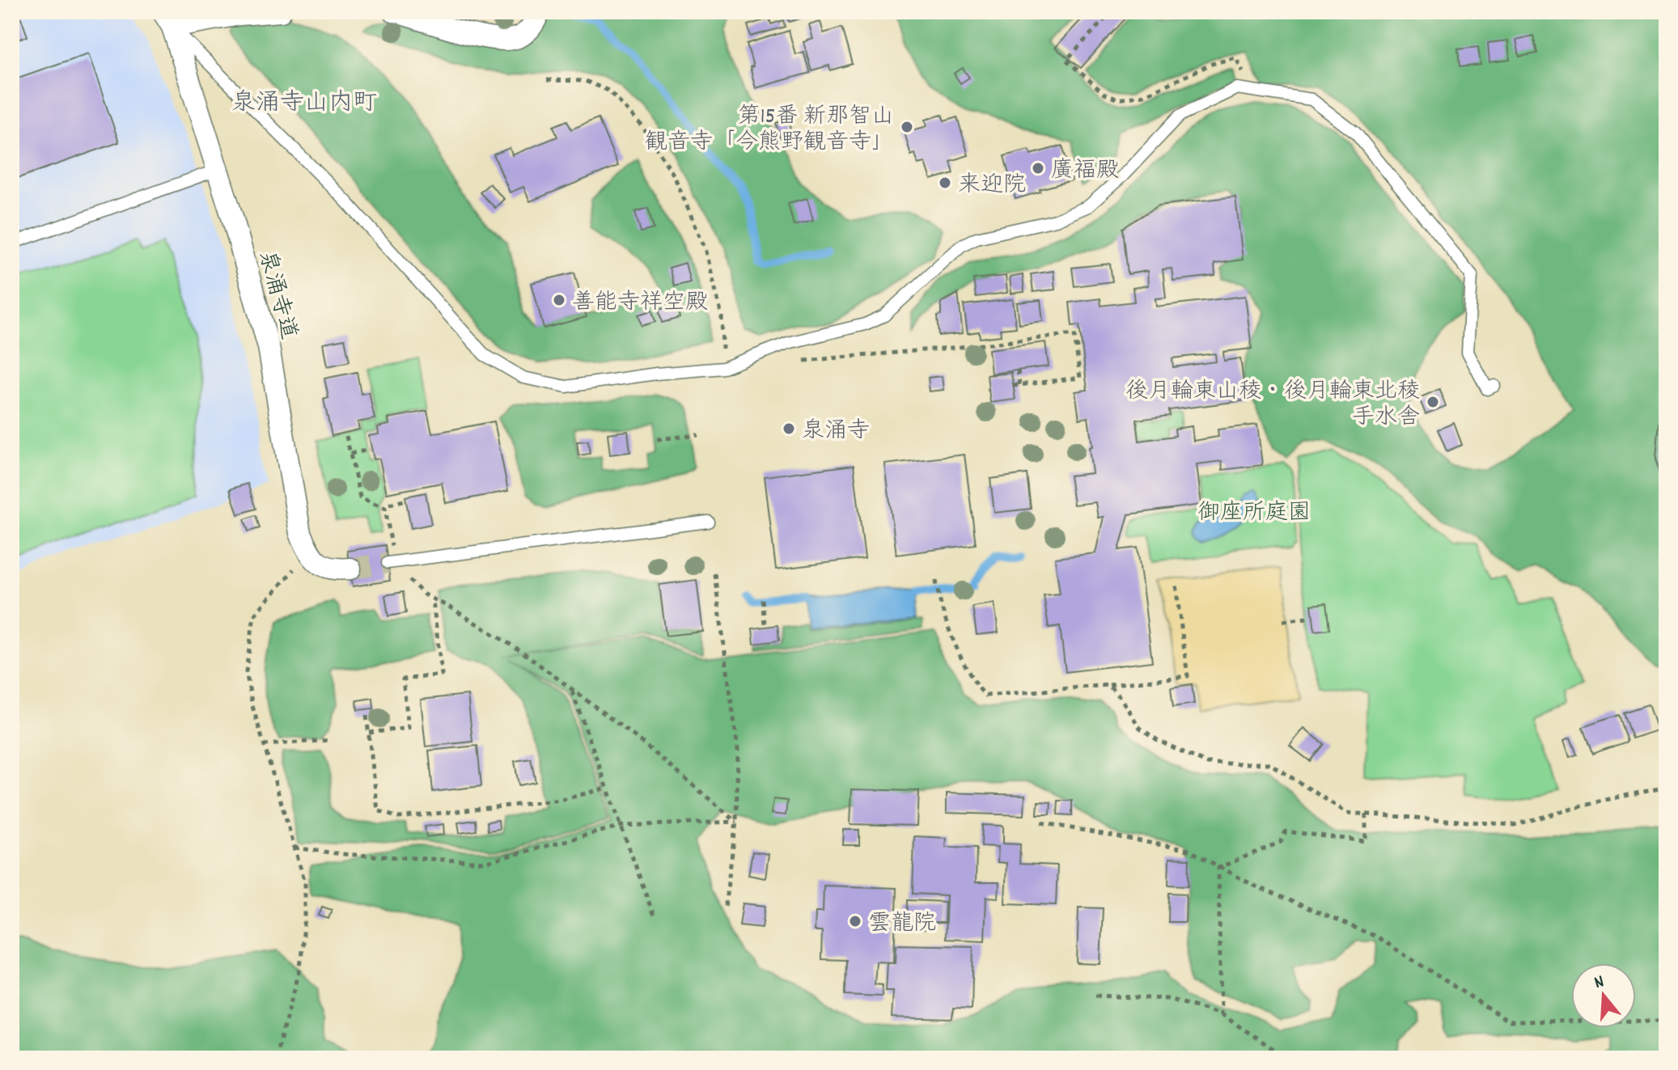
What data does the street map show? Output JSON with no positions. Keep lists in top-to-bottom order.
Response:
{
  "streets": {
    "street": ["泉涌寺道"]
  },
  "districts": ["泉涌寺山内町"],
  "parks": ["御座所庭園"],
  "places": [
    "第15番 新那智山 観音寺「今熊野観音寺」",
    "廣福殿",
    "来迎院",
    "善能寺祥空殿",
    "後月輪東山稜・後月輪東北稜 手水舎",
    "泉涌寺",
    "雲龍院"
  ],
  "north": "top"
}
